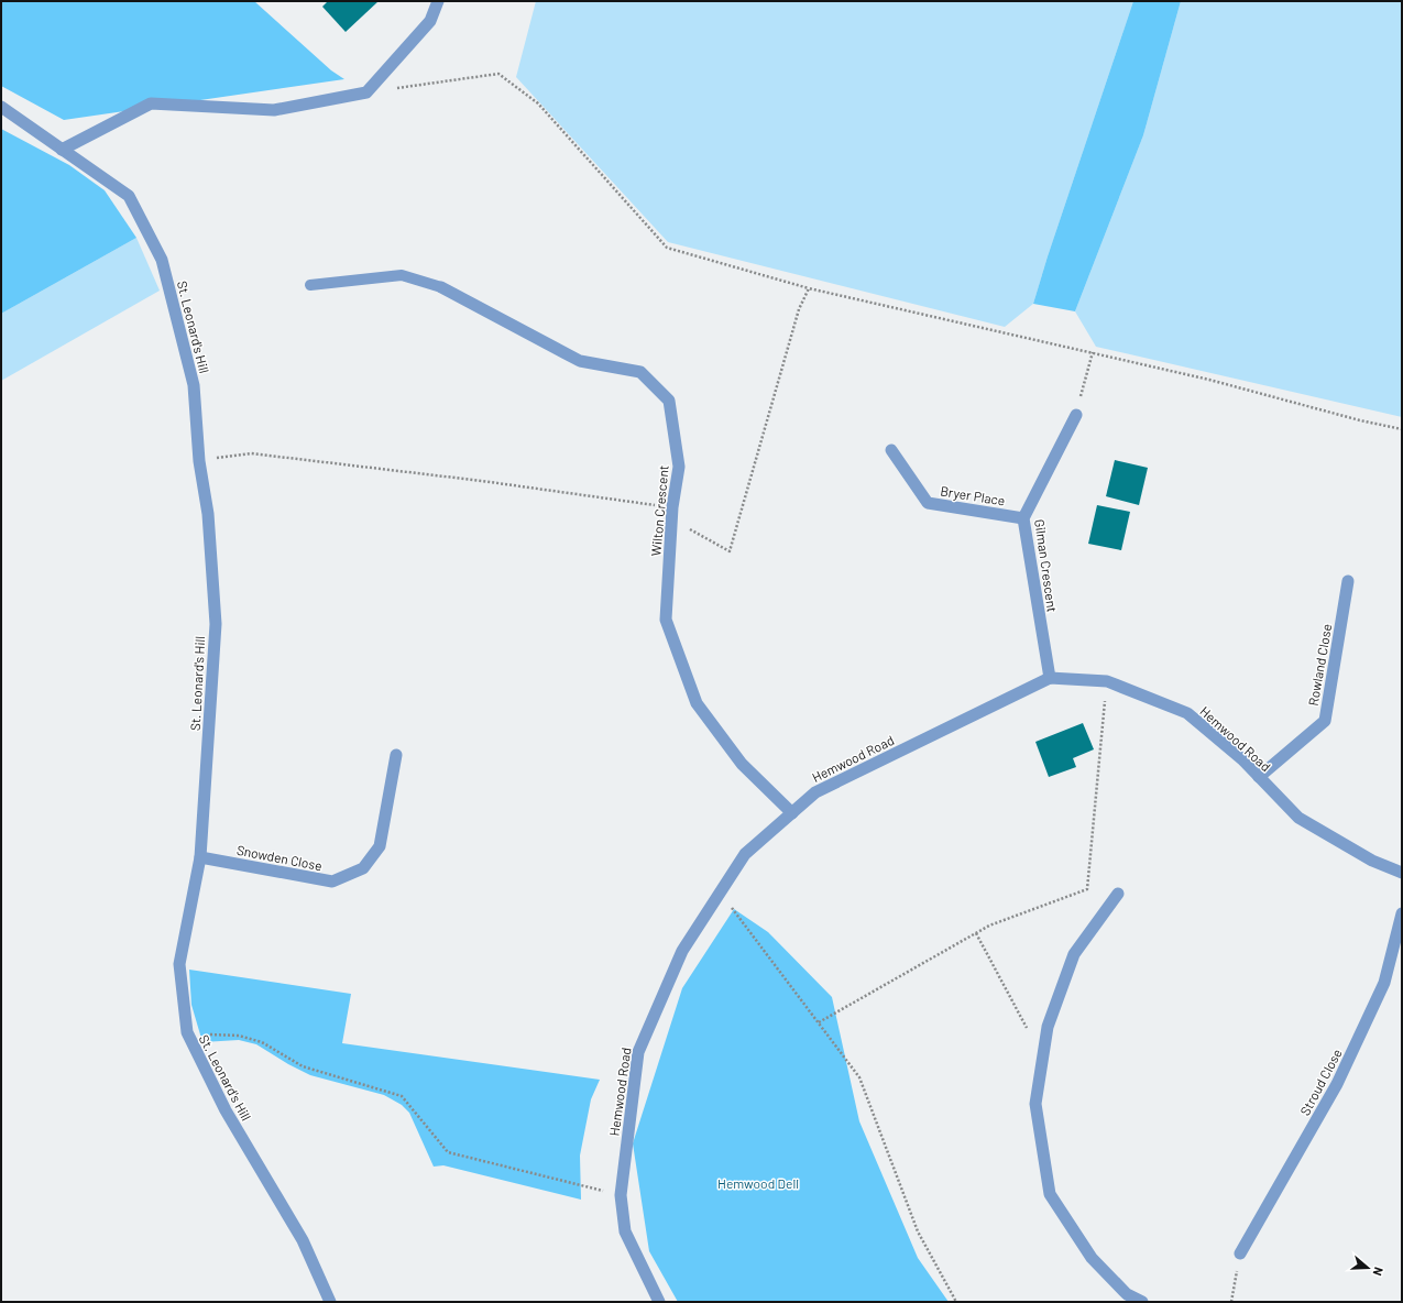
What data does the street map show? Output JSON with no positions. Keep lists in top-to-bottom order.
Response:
{
  "streets": {
    "street": [
      "St. Leonard's Hill",
      "Bryer Place",
      "Wilton Crescent",
      "Gilman Crescent",
      "Rowland Close",
      "Hemwood Road",
      "Snowden Close",
      "Stroud Close"
    ]
  },
  "crossings": [
    ["St. Leonard's Hill", "Snowden Close"],
    ["Bryer Place", "Gilman Crescent"],
    ["Wilton Crescent", "Hemwood Road"],
    ["Gilman Crescent", "Hemwood Road"],
    ["Rowland Close", "Hemwood Road"]
  ],
  "parks": ["Hemwood Dell"],
  "north": "right"
}
